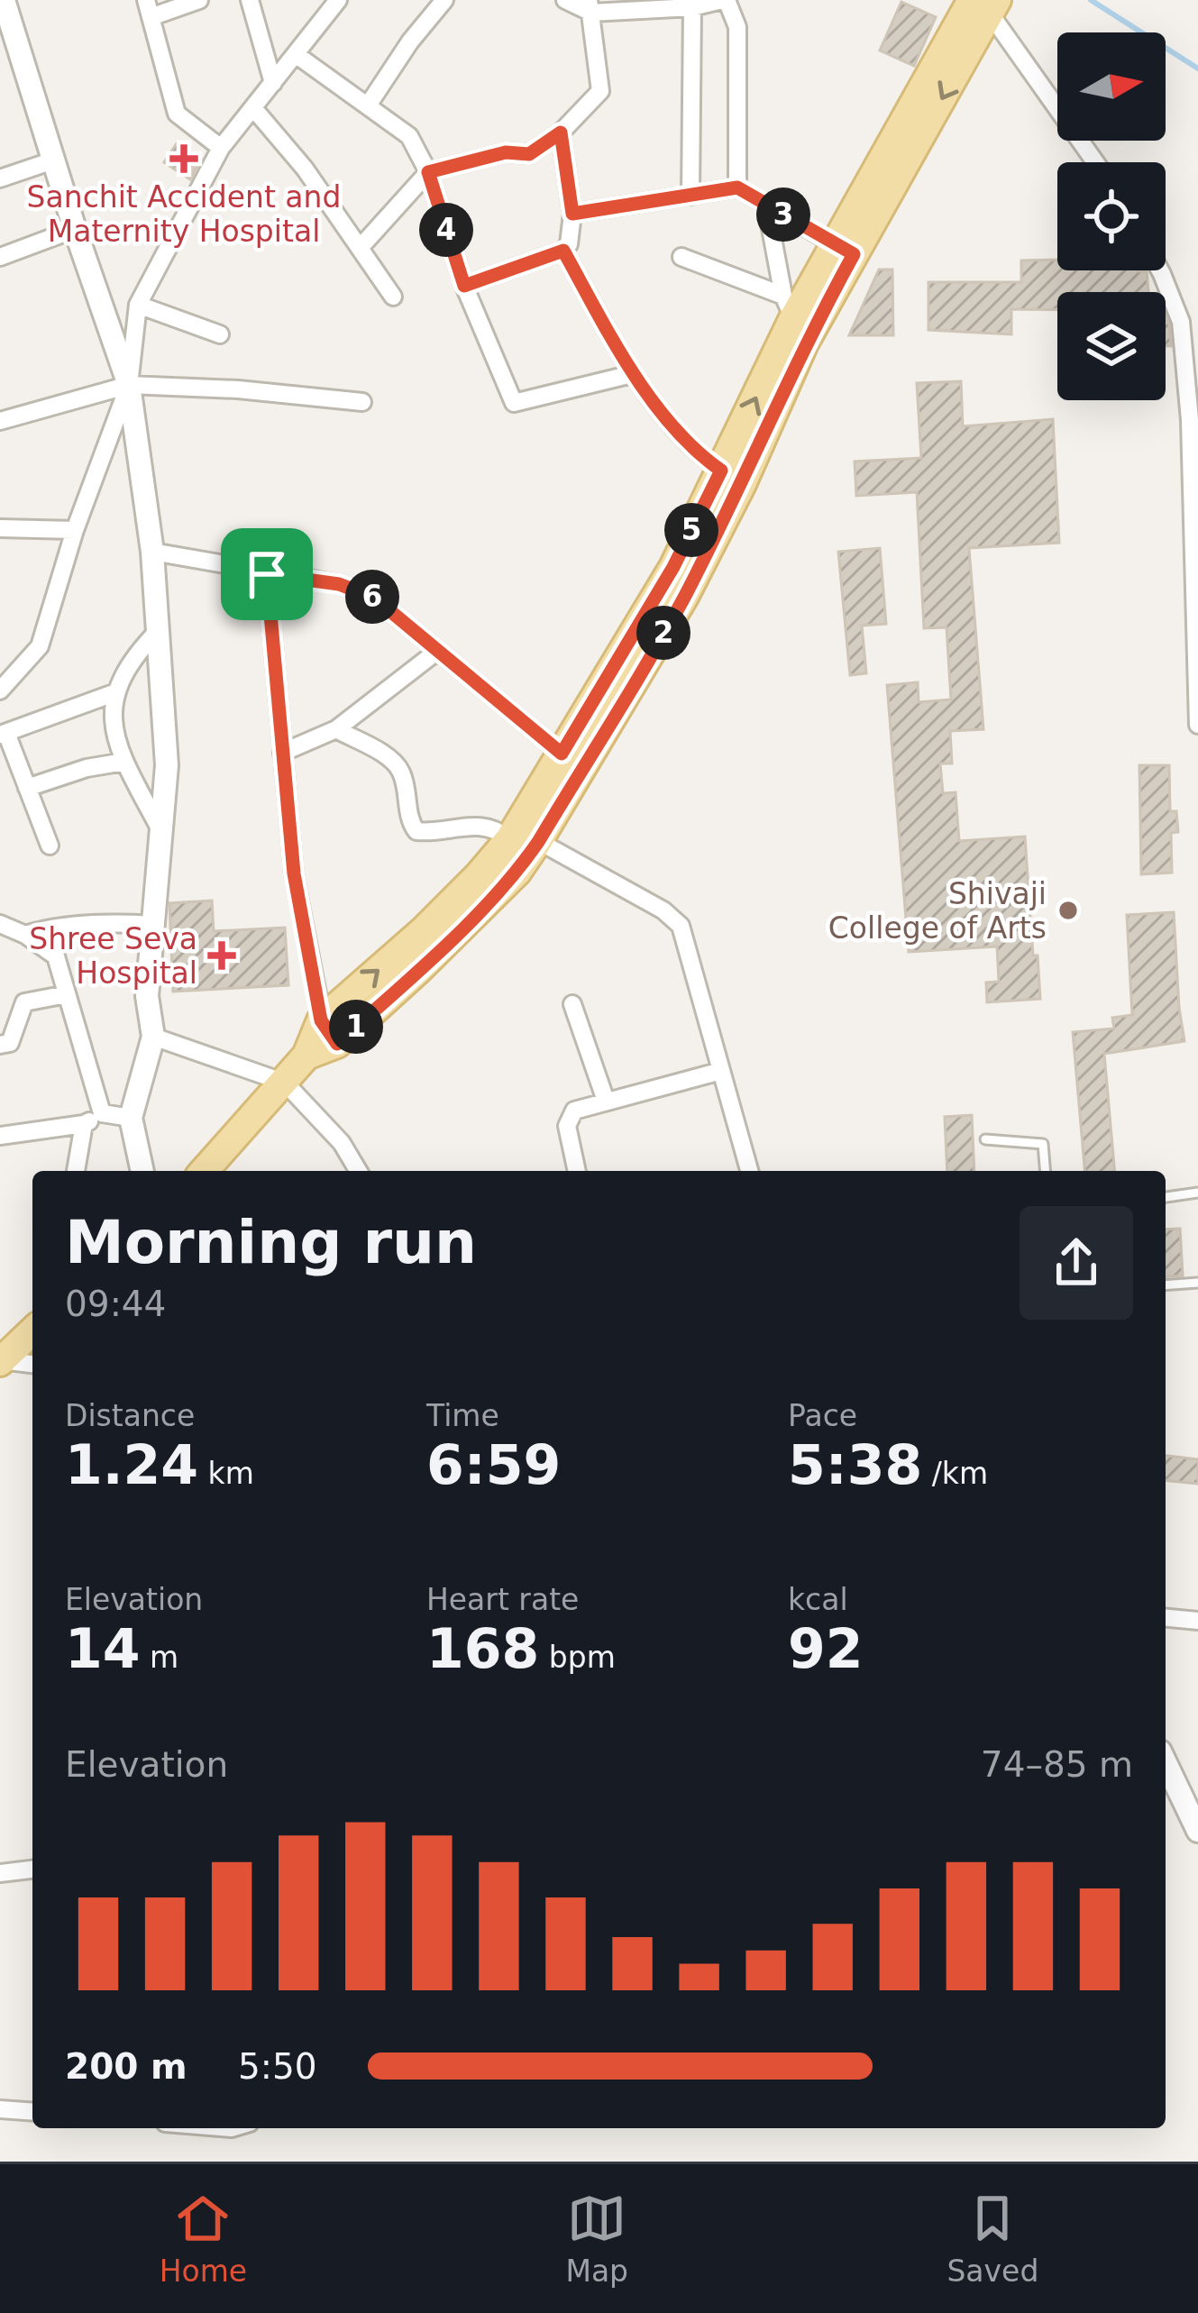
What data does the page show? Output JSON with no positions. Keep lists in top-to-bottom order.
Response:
{
  "places": {
    "health": ["Sanchit Accident and Maternity Hospital", "Shree Seva Hospital"],
    "other": ["Shivaji College of Arts"]
  },
  "north": "right",
  "page": {
    "pins": [
      "3",
      "4",
      "5",
      "6",
      "2",
      "1"
    ],
    "heading": ["Morning run", "09:44"],
    "stats": [
      ["Distance", "1.24 km"],
      ["Time", "6:59"],
      ["Pace", "5:38 /km"],
      ["Elevation", "14 m"],
      ["Heart rate", "168 bpm"],
      ["kcal", "92"]
    ],
    "chart": ["Elevation", "74–85 m"],
    "list": [
      {
        "name": "200 m",
        "note": "5:50"
      }
    ],
    "tabs": ["Home", "Map", "Saved"]
  }
}
